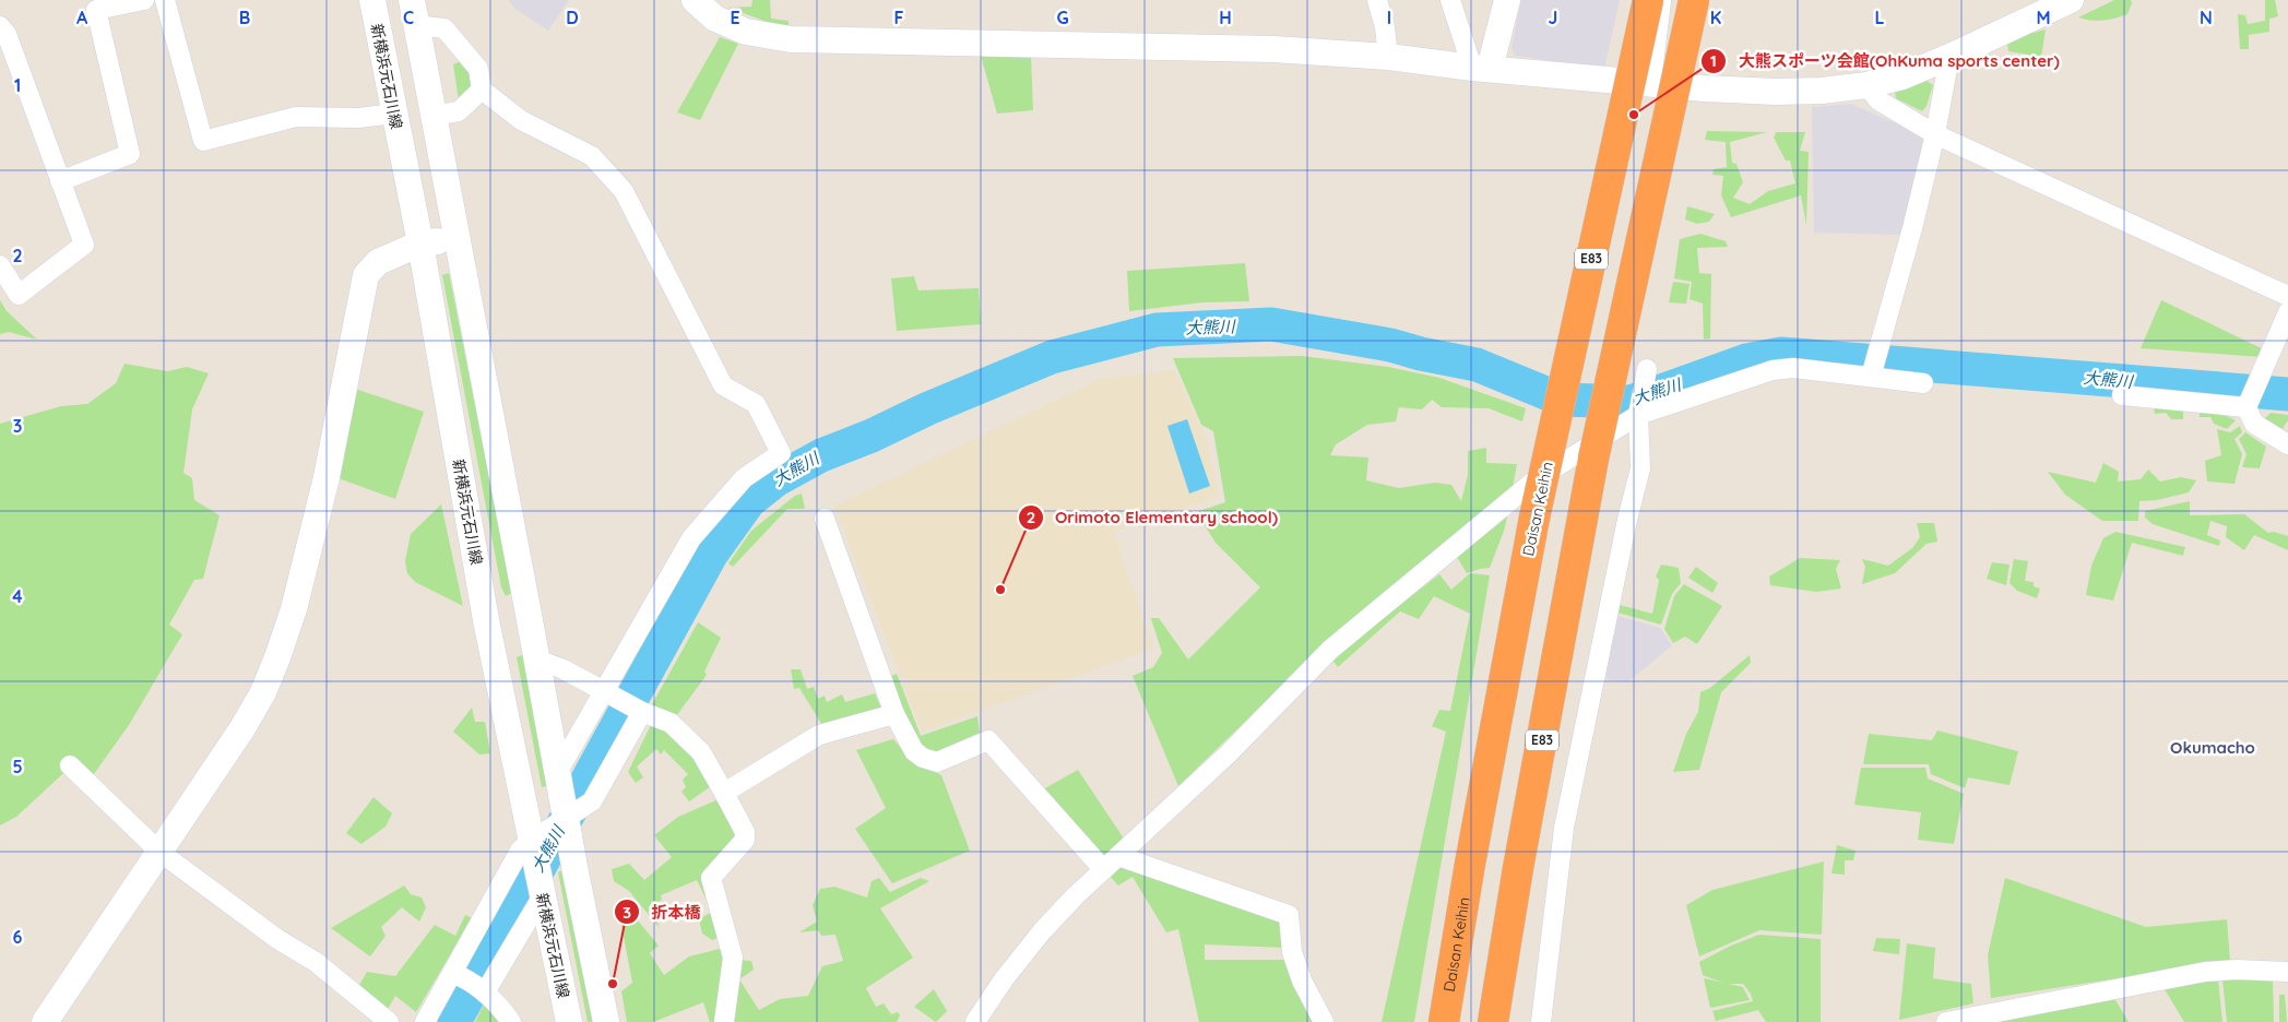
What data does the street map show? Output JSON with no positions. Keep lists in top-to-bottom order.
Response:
{
  "streets": {
    "highway": ["E83", "Daisan Keihin"],
    "street": ["新横浜元石川線"]
  },
  "districts": ["Okumacho"],
  "water": ["大熊川"],
  "places": ["大熊スポーツ会館(OhKuma sports center)", "Orimoto Elementary school)", "折本橋"],
  "grid": {
    "columns": [
      "A",
      "B",
      "C",
      "D",
      "E",
      "F",
      "G",
      "H",
      "I",
      "J",
      "K",
      "L",
      "M",
      "N"
    ],
    "rows": [
      "1",
      "2",
      "3",
      "4",
      "5",
      "6"
    ]
  }
}
